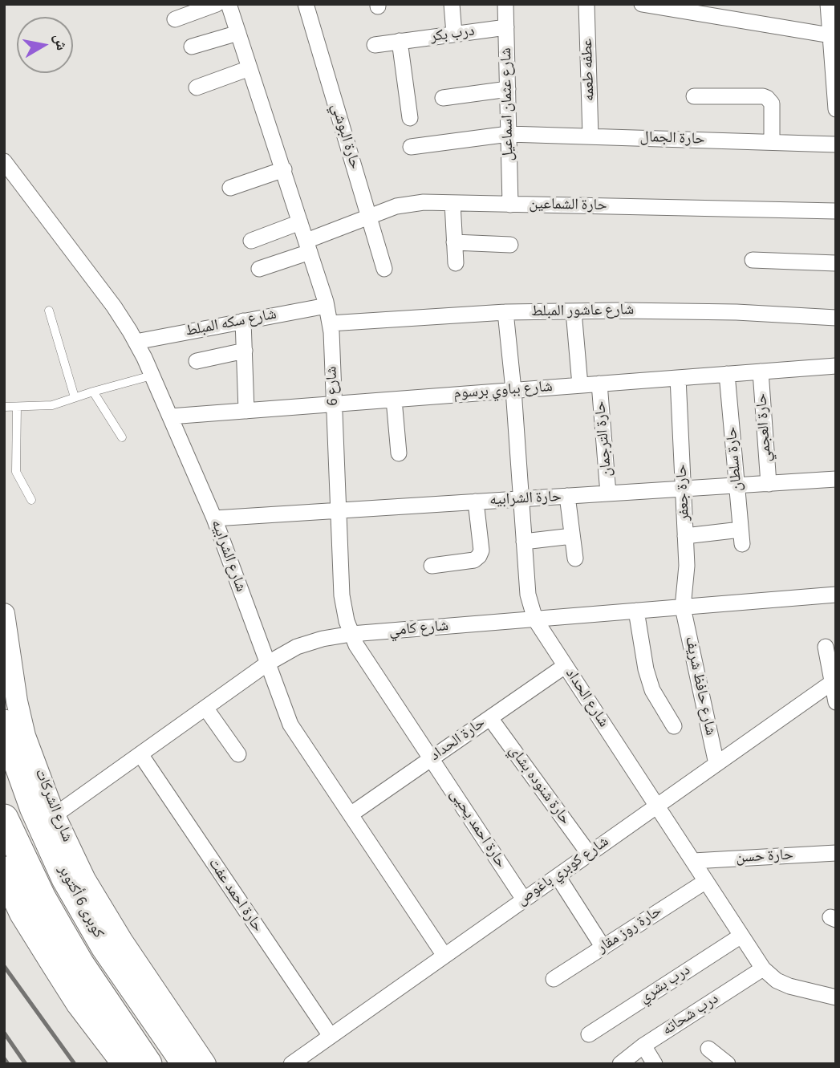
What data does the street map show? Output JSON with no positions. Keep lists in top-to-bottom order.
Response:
{
  "streets": {
    "highway": ["كوبرى 6 أكتوبر"],
    "main road": ["شارع الشركات"],
    "street": [
      "درب بكر",
      "عطفه طعمه",
      "شارع عثمان اسماعيل",
      "حارة البوشي",
      "حارة الجمال",
      "حارة الشماعين",
      "شارع عاشور المبلط",
      "شارع سكه المبلط",
      "شارع 6",
      "شارع بباوي برسوم",
      "حارة العجمي",
      "حارة الترجمان",
      "حارة سلطان",
      "حارة جعفر",
      "حارة الشرابيه",
      "شارع الشرابيه",
      "شارع كامي",
      "شارع حافظ شريف",
      "شارع الحداد",
      "حارة الحداد",
      "حارة شنوده بشاي",
      "حارة احمد يحيى",
      "حارة حسن",
      "شارع كوبري باغوص",
      "حارة احمد عفت",
      "حارة روز مقار",
      "درب بشري",
      "درب شحاته"
    ]
  },
  "crossings": [
    ["درب بكر", "شارع عثمان اسماعيل"],
    ["عطفه طعمه", "حارة الجمال"],
    ["شارع عثمان اسماعيل", "حارة الجمال"],
    ["شارع عثمان اسماعيل", "حارة الشماعين"],
    ["حارة البوشي", "حارة الشماعين"],
    ["حارة الشماعين", "شارع 6"],
    ["شارع عاشور المبلط", "شارع 6"],
    ["شارع عاشور المبلط", "شارع الحداد"],
    ["شارع سكه المبلط", "شارع 6"],
    ["شارع سكه المبلط", "شارع الشرابيه"],
    ["شارع 6", "شارع بباوي برسوم"],
    ["شارع 6", "حارة الشرابيه"],
    ["شارع 6", "شارع كامي"],
    ["شارع 6", "حارة الحداد"],
    ["شارع 6", "حارة احمد يحيى"],
    ["شارع بباوي برسوم", "حارة العجمي"],
    ["شارع بباوي برسوم", "حارة الترجمان"],
    ["شارع بباوي برسوم", "حارة سلطان"],
    ["شارع بباوي برسوم", "حارة جعفر"],
    ["شارع بباوي برسوم", "شارع الشرابيه"],
    ["شارع بباوي برسوم", "شارع الحداد"],
    ["حارة العجمي", "حارة الشرابيه"],
    ["حارة الترجمان", "حارة الشرابيه"],
    ["حارة سلطان", "حارة جعفر"],
    ["حارة سلطان", "حارة الشرابيه"],
    ["حارة جعفر", "حارة الشرابيه"],
    ["حارة جعفر", "شارع كامي"],
    ["حارة جعفر", "شارع حافظ شريف"],
    ["حارة الشرابيه", "شارع الشرابيه"],
    ["حارة الشرابيه", "شارع الحداد"],
    ["شارع الشرابيه", "شارع كامي"],
    ["شارع الشرابيه", "حارة الحداد"],
    ["شارع الشرابيه", "شارع كوبري باغوص"],
    ["شارع كامي", "شارع حافظ شريف"],
    ["شارع كامي", "شارع الحداد"],
    ["شارع كامي", "شارع الشركات"],
    ["شارع كامي", "حارة احمد عفت"],
    ["شارع حافظ شريف", "شارع كوبري باغوص"],
    ["شارع الحداد", "حارة الحداد"],
    ["شارع الحداد", "حارة حسن"],
    ["شارع الحداد", "شارع كوبري باغوص"],
    ["شارع الحداد", "حارة روز مقار"],
    ["شارع الحداد", "درب بشري"],
    ["شارع الحداد", "درب شحاته"],
    ["حارة الحداد", "حارة شنوده بشاي"],
    ["حارة الحداد", "حارة احمد يحيى"],
    ["حارة شنوده بشاي", "شارع كوبري باغوص"],
    ["حارة احمد يحيى", "شارع كوبري باغوص"],
    ["شارع كوبري باغوص", "حارة احمد عفت"]
  ],
  "north": "right"
}
